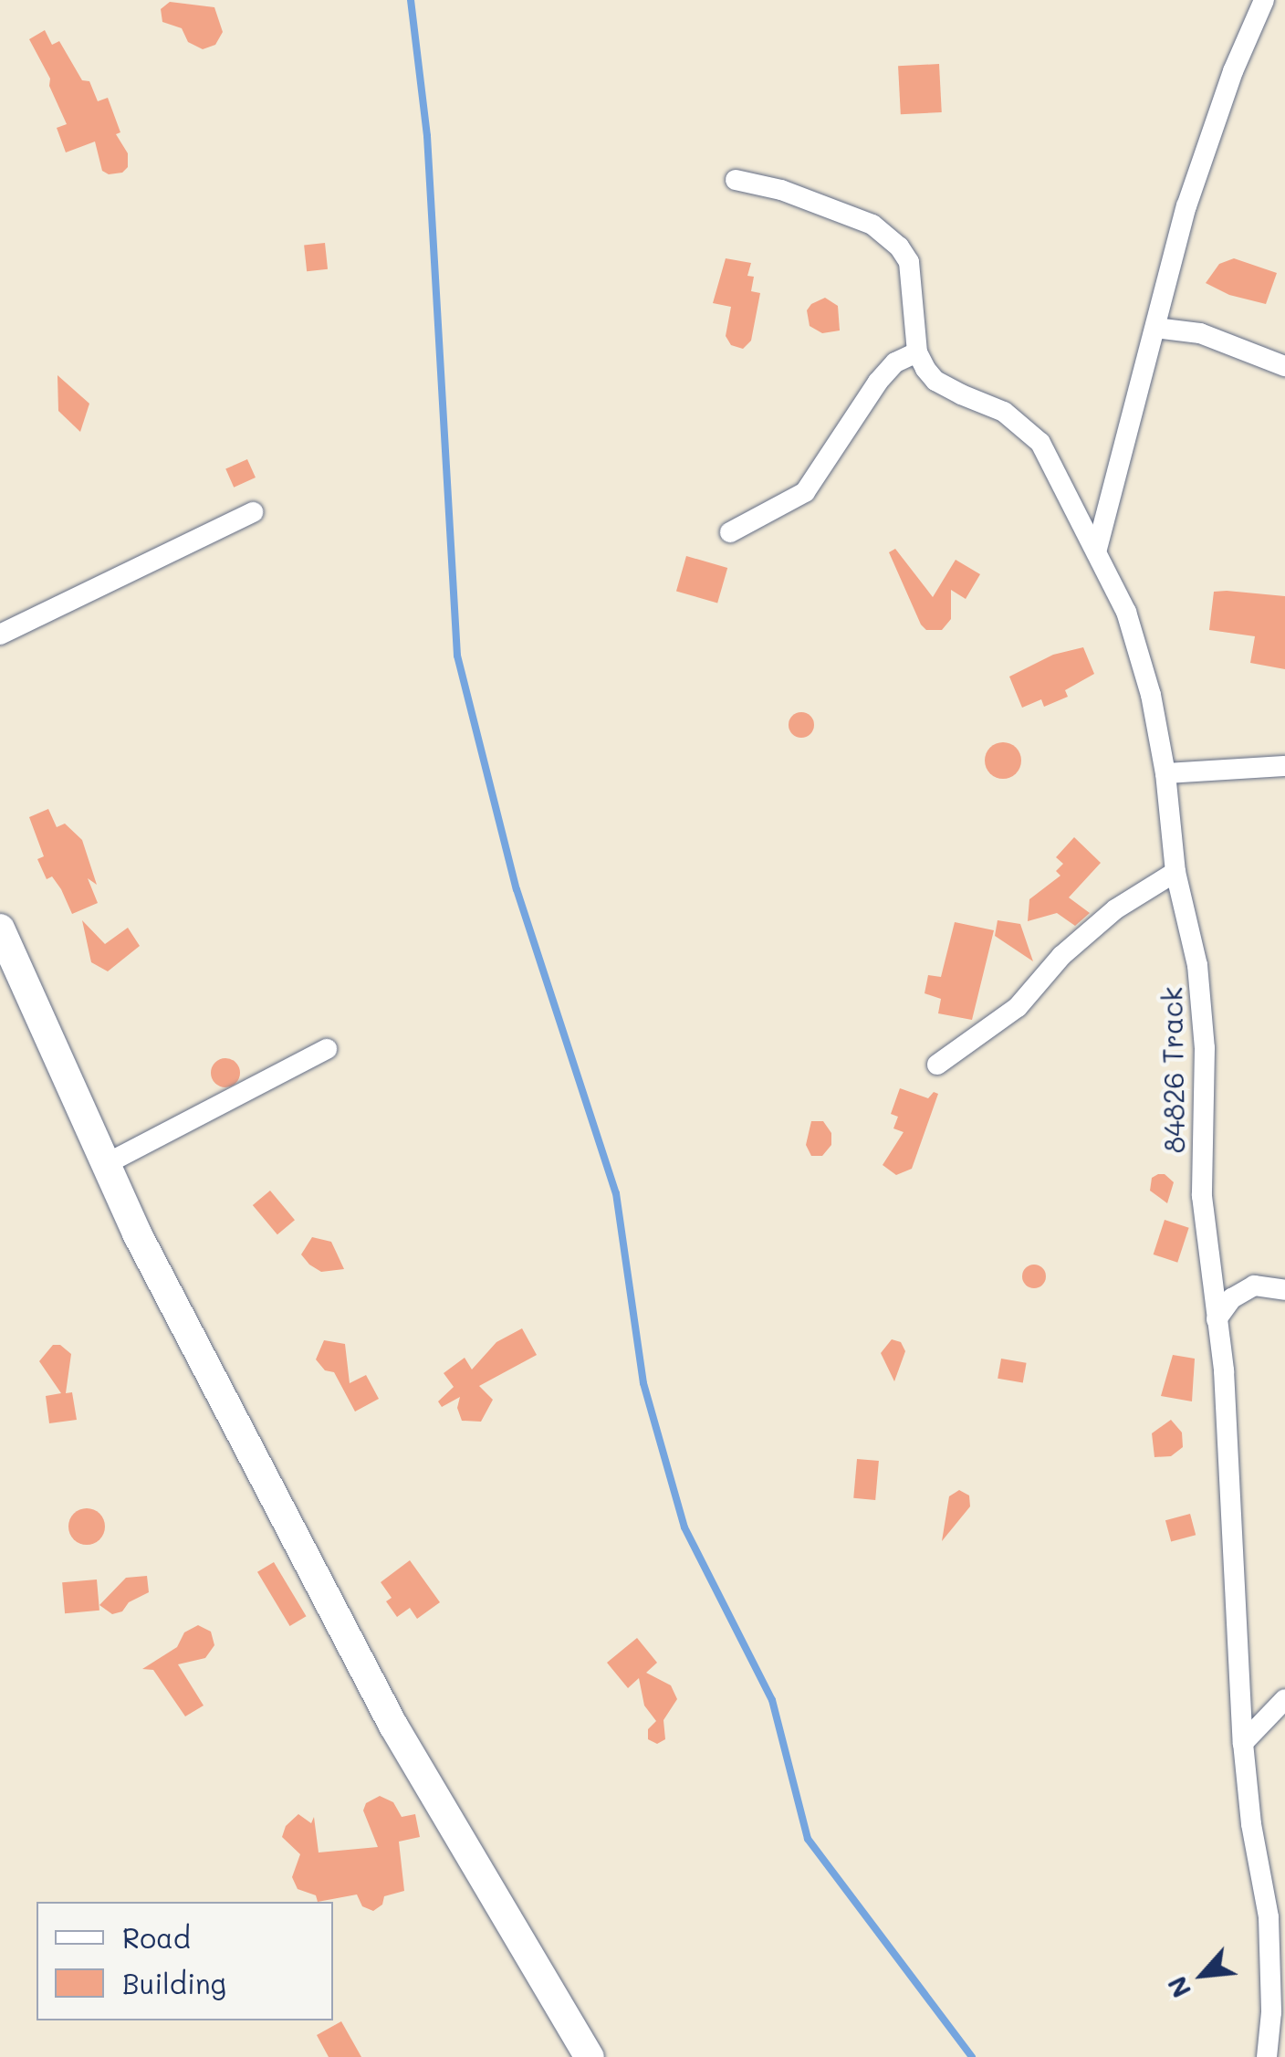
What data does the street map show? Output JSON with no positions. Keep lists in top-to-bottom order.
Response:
{
  "streets": {
    "street": ["84826 Track"]
  },
  "legend": ["Road", "Building"],
  "north": "bottom left"
}
